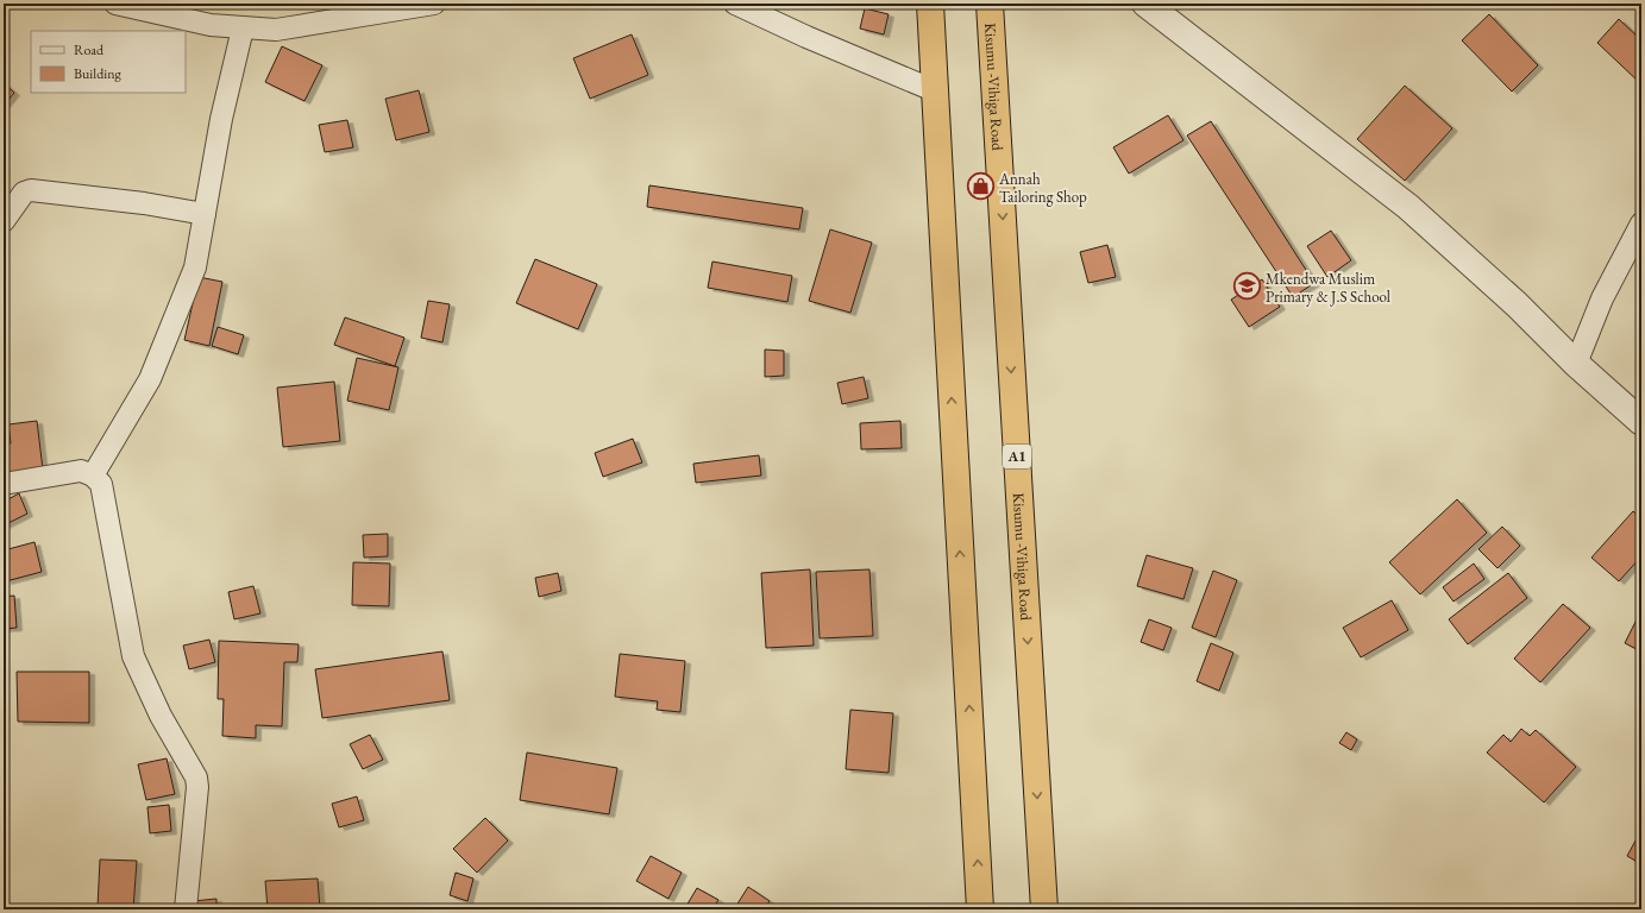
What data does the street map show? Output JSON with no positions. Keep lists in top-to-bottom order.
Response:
{
  "streets": {
    "highway": ["Kisumu -Vihiga Road", "A1"]
  },
  "places": {
    "shop": ["Annah Tailoring Shop"],
    "school or university": ["Mkendwa Muslim Primary & J.S School"]
  },
  "legend": ["Road", "Building"]
}
